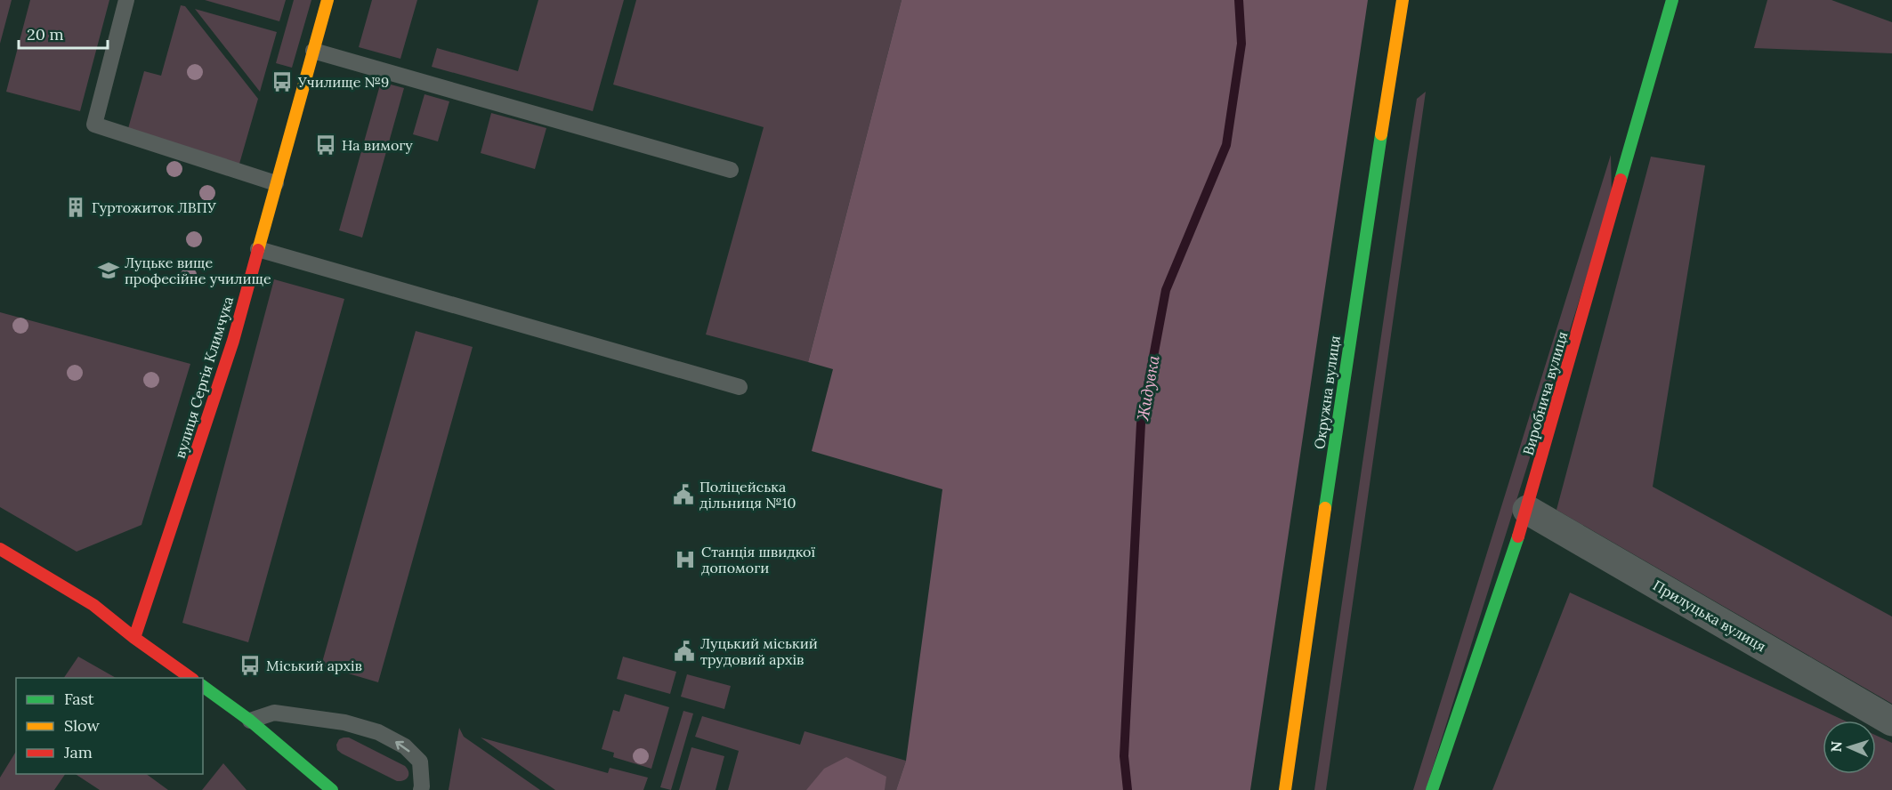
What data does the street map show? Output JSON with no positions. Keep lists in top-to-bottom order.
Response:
{
  "streets": {
    "street": [
      "вулиця Сергія Климчука",
      "Окружна вулиця",
      "Виробнича вулиця",
      "Прилуцька вулиця"
    ]
  },
  "crossings": [
    ["Виробнича вулиця", "Прилуцька вулиця"]
  ],
  "water": ["Жидувка"],
  "places": {
    "bus stop": ["Училище №9", "На вимогу", "Міський архів"],
    "building": ["Гуртожиток ЛВПУ"],
    "school or university": ["Луцьке вище професійне училище"],
    "public building": ["Поліцейська дільниця №10", "Луцький міський трудовий архів"],
    "hospital": ["Станція швидкої допомоги"]
  },
  "legend": ["Fast", "Slow", "Jam"],
  "scale_bar": "20 m",
  "north": "left"
}
